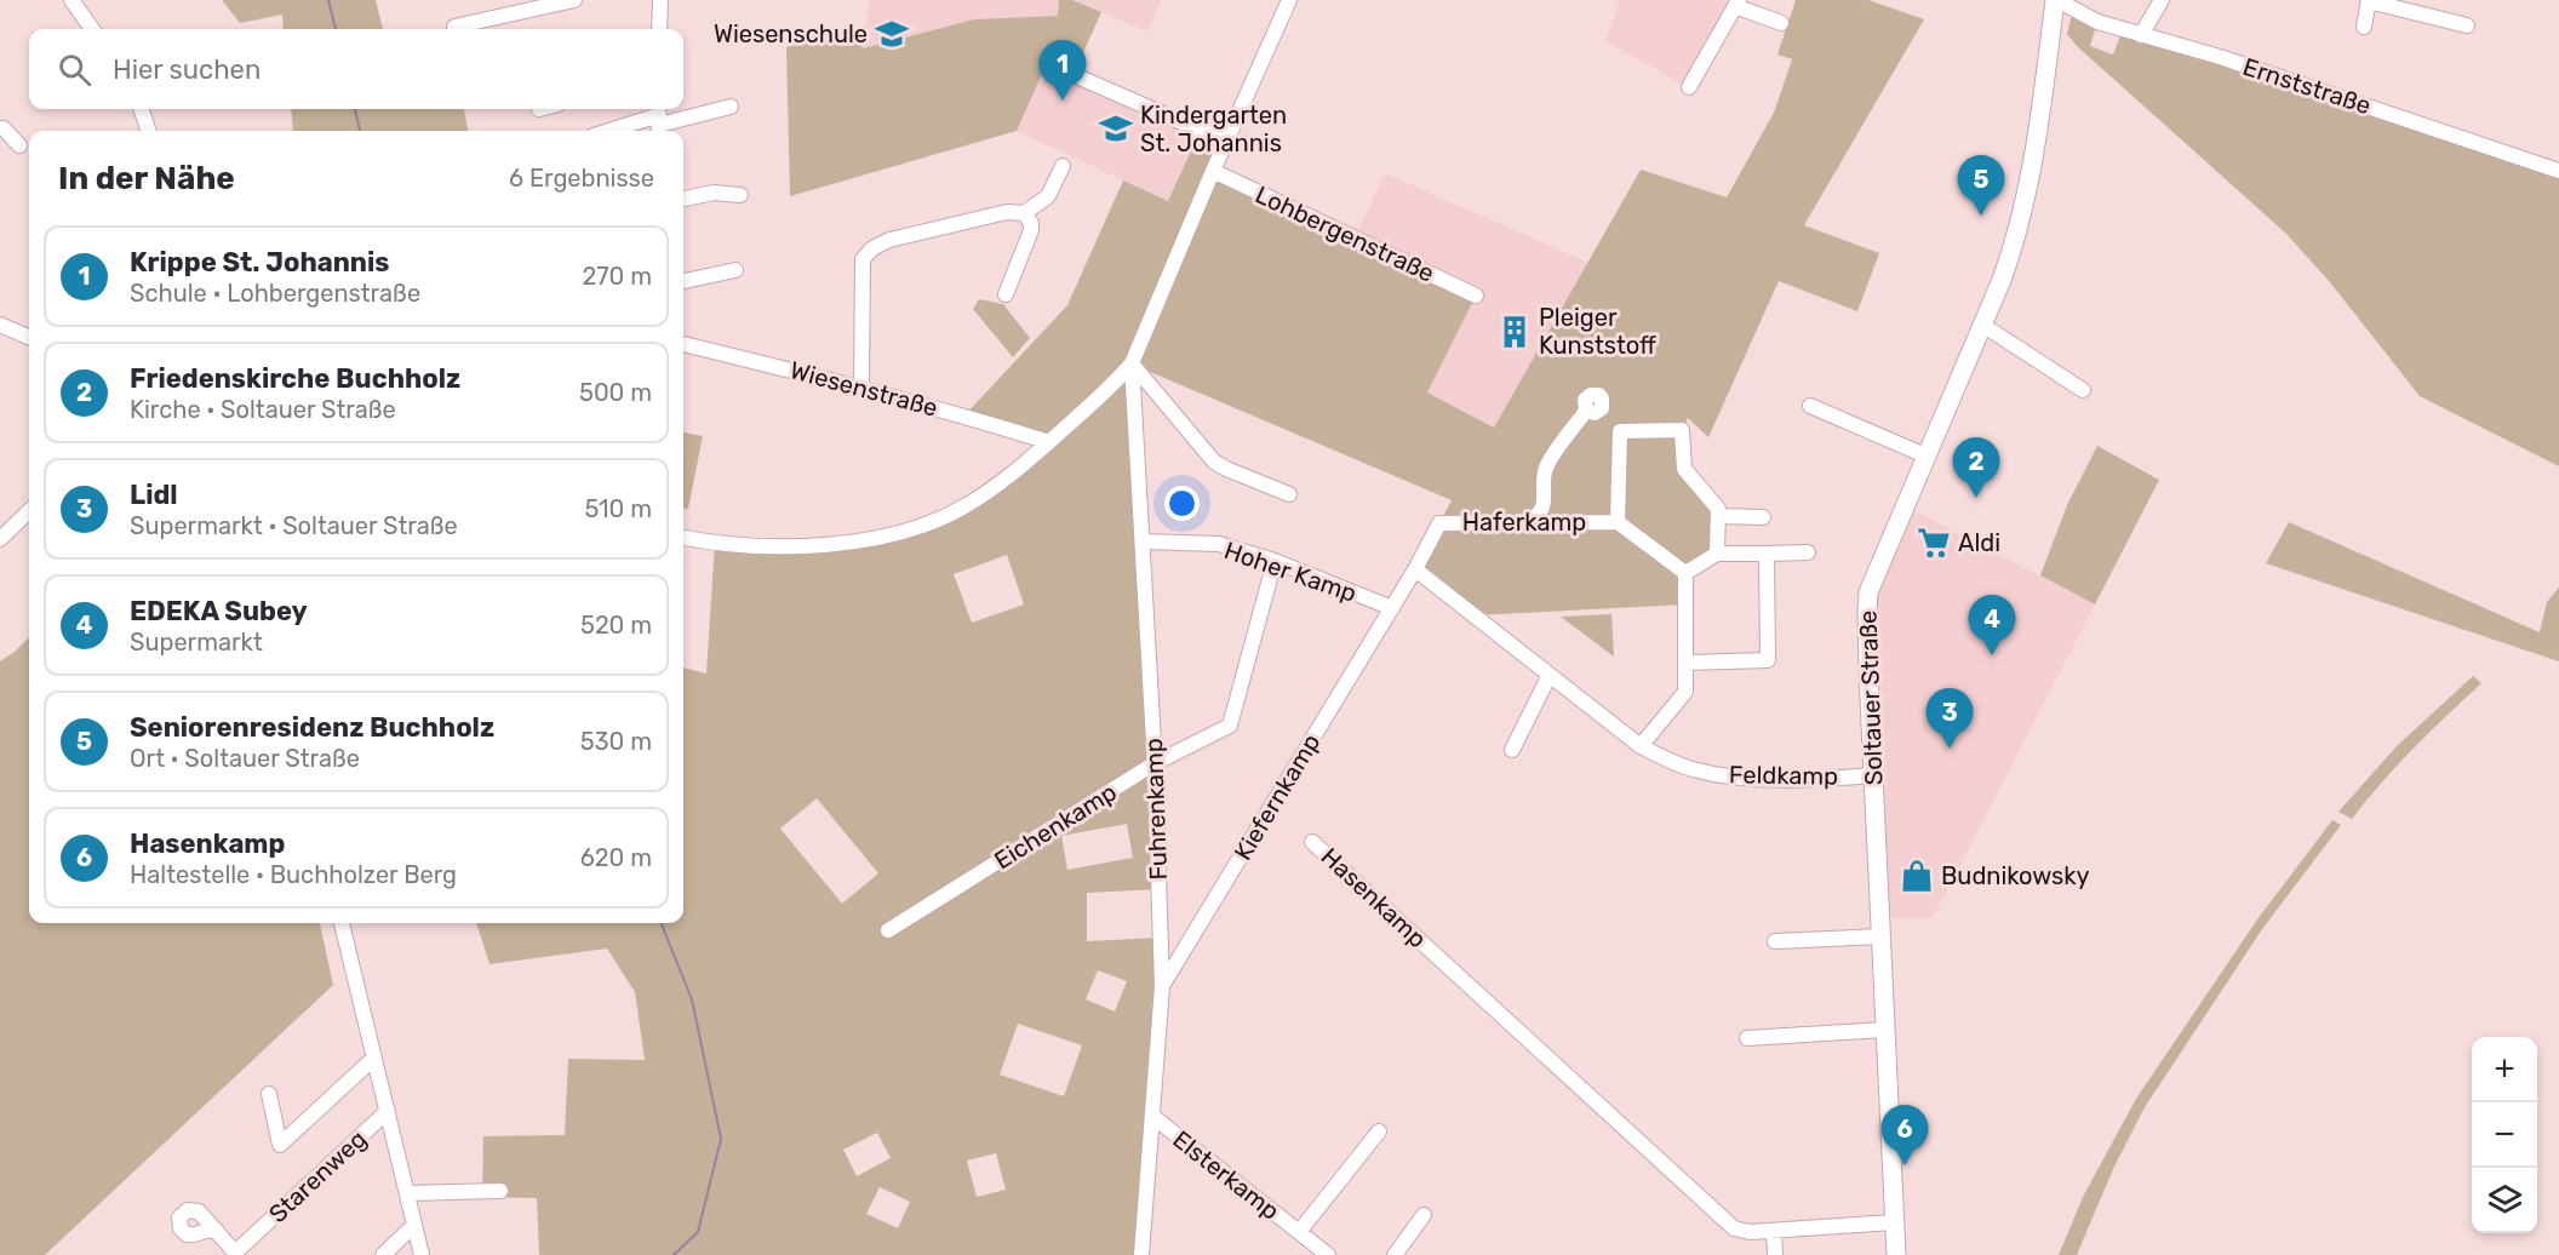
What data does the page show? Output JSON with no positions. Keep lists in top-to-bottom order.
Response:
{
  "streets": {
    "main road": ["Soltauer Straße"],
    "street": [
      "Ernststraße",
      "Lohbergenstraße",
      "Wiesenstraße",
      "Haferkamp",
      "Hoher Kamp",
      "Feldkamp",
      "Kiefernkamp",
      "Fuhrenkamp",
      "Eichenkamp",
      "Hasenkamp",
      "Elsterkamp",
      "Starenweg"
    ]
  },
  "crossings": [
    ["Ernststraße", "Soltauer Straße"],
    ["Haferkamp", "Feldkamp"],
    ["Hoher Kamp", "Kiefernkamp"],
    ["Hoher Kamp", "Fuhrenkamp"],
    ["Hoher Kamp", "Eichenkamp"],
    ["Soltauer Straße", "Feldkamp"],
    ["Soltauer Straße", "Hasenkamp"],
    ["Kiefernkamp", "Fuhrenkamp"],
    ["Fuhrenkamp", "Eichenkamp"],
    ["Fuhrenkamp", "Elsterkamp"]
  ],
  "places": {
    "school or university": ["Wiesenschule", "Kindergarten St. Johannis"],
    "building": ["Pleiger Kunststoff"],
    "supermarket": ["Aldi"],
    "shop": ["Budnikowsky"]
  },
  "page": {
    "search": "Hier suchen",
    "pins": [
      "1",
      "5",
      "2",
      "4",
      "3",
      "6"
    ],
    "heading": ["In der Nähe", "6 Ergebnisse"],
    "list": [
      {
        "mark": "1",
        "name": "Krippe St. Johannis",
        "note": "Schule · Lohbergenstraße",
        "value": "270 m"
      },
      {
        "mark": "2",
        "name": "Friedenskirche Buchholz",
        "note": "Kirche · Soltauer Straße",
        "value": "500 m"
      },
      {
        "mark": "3",
        "name": "Lidl",
        "note": "Supermarkt · Soltauer Straße",
        "value": "510 m"
      },
      {
        "mark": "4",
        "name": "EDEKA Subey",
        "note": "Supermarkt",
        "value": "520 m"
      },
      {
        "mark": "5",
        "name": "Seniorenresidenz Buchholz",
        "note": "Ort · Soltauer Straße",
        "value": "530 m"
      },
      {
        "mark": "6",
        "name": "Hasenkamp",
        "note": "Haltestelle · Buchholzer Berg",
        "value": "620 m"
      }
    ],
    "map_buttons": ["+", "−"]
  }
}
